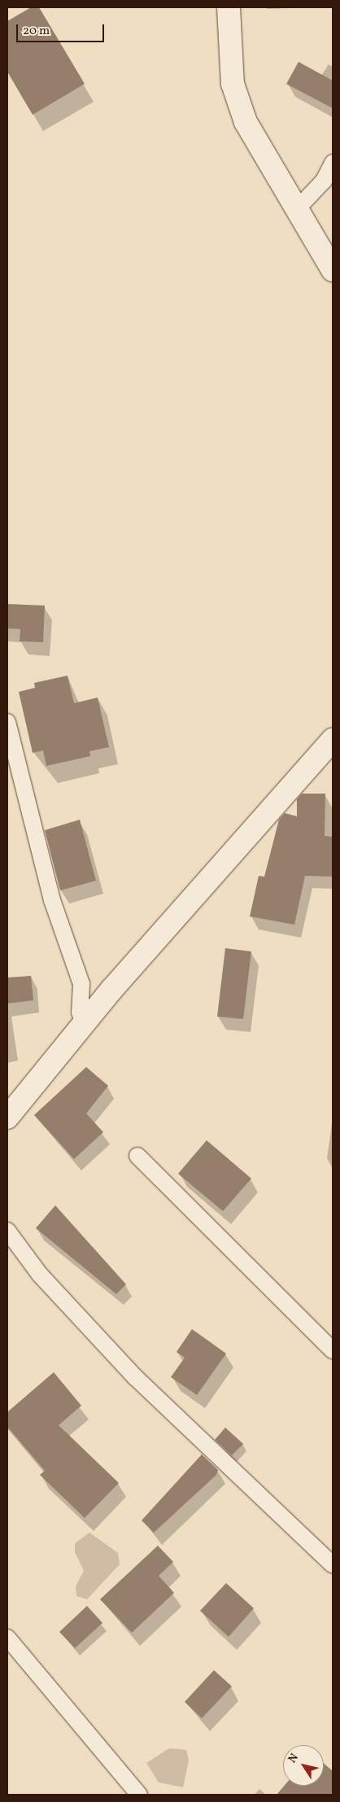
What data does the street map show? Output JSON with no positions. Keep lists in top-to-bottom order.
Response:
{
  "scale_bar": "20 m",
  "north": "top left"
}
